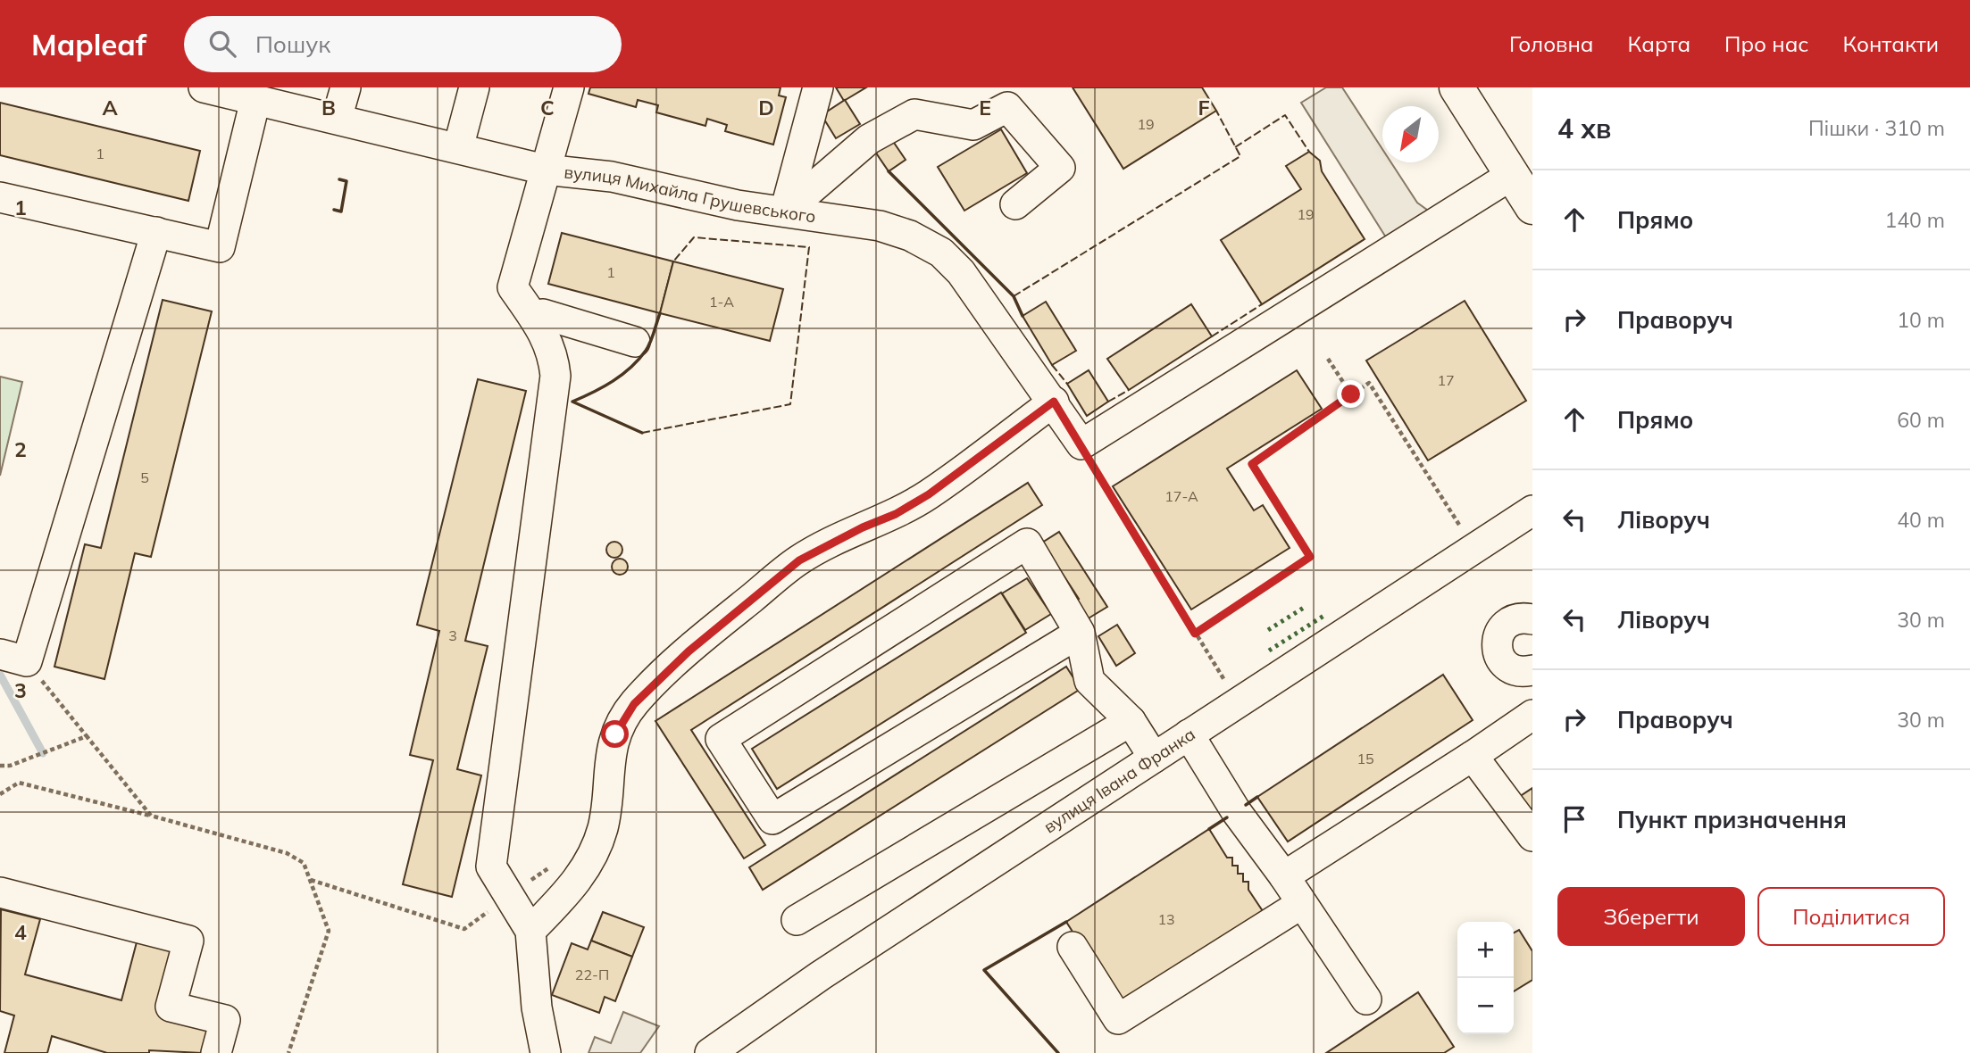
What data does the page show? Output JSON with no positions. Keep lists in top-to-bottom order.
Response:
{
  "streets": {
    "street": ["вулиця Михайла Грушевського", "вулиця Івана Франка"]
  },
  "house_numbers": [
    "19",
    "1",
    "19",
    "1",
    "1-А",
    "17",
    "5",
    "17-А",
    "3",
    "15",
    "13",
    "22-П"
  ],
  "north": "bottom left",
  "page": {
    "header": "Mapleaf",
    "search": "Пошук",
    "nav": [
      "Головна",
      "Карта",
      "Про нас",
      "Контакти"
    ],
    "heading": ["4 хв", "Пішки · 310 m"],
    "list": [
      ["Прямо", "140 m"],
      ["Праворуч", "10 m"],
      ["Прямо", "60 m"],
      ["Ліворуч", "40 m"],
      ["Ліворуч", "30 m"],
      ["Праворуч", "30 m"],
      "Пункт призначення"
    ],
    "buttons": ["Зберегти", "Поділитися"],
    "map_buttons": ["+", "−"]
  },
  "grid": {
    "columns": [
      "A",
      "B",
      "C",
      "D",
      "E",
      "F"
    ],
    "rows": [
      "1",
      "2",
      "3",
      "4"
    ]
  }
}
